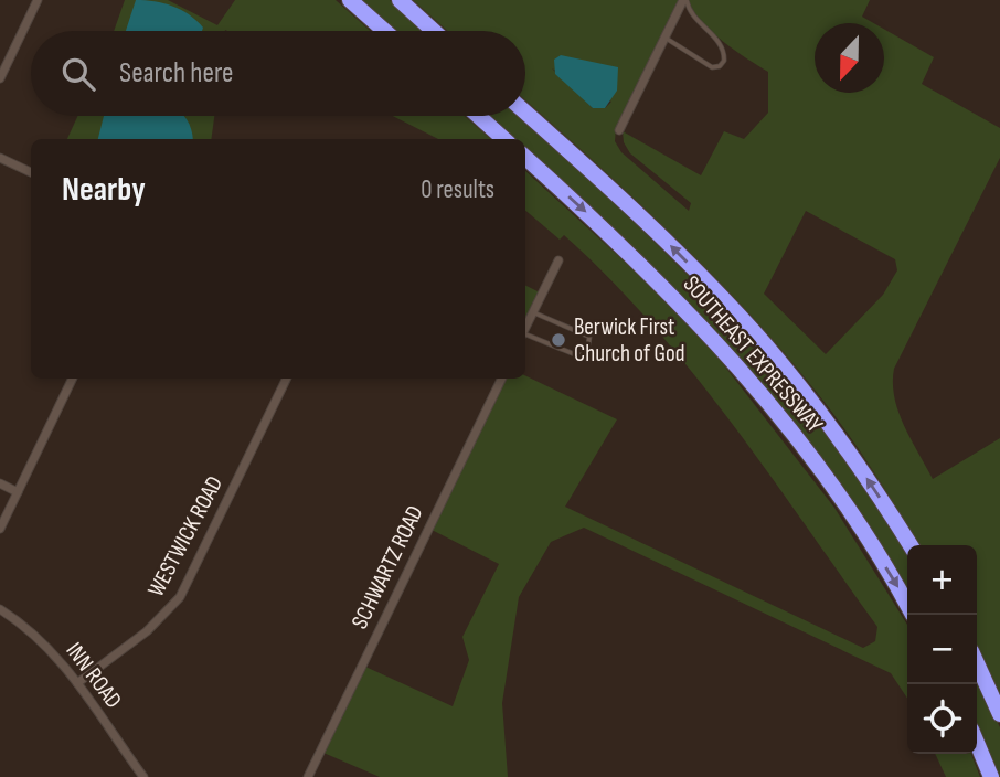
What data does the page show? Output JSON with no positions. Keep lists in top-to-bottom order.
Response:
{
  "streets": {
    "highway": ["SOUTHEAST EXPRESSWAY"],
    "street": ["WESTWICK ROAD", "SCHWARTZ ROAD", "INN ROAD"]
  },
  "crossings": [
    ["WESTWICK ROAD", "INN ROAD"]
  ],
  "places": ["Berwick First Church of God"],
  "north": "bottom",
  "page": {
    "search": "Search here",
    "heading": ["Nearby", "0 results"],
    "map_buttons": ["+", "−"]
  }
}
